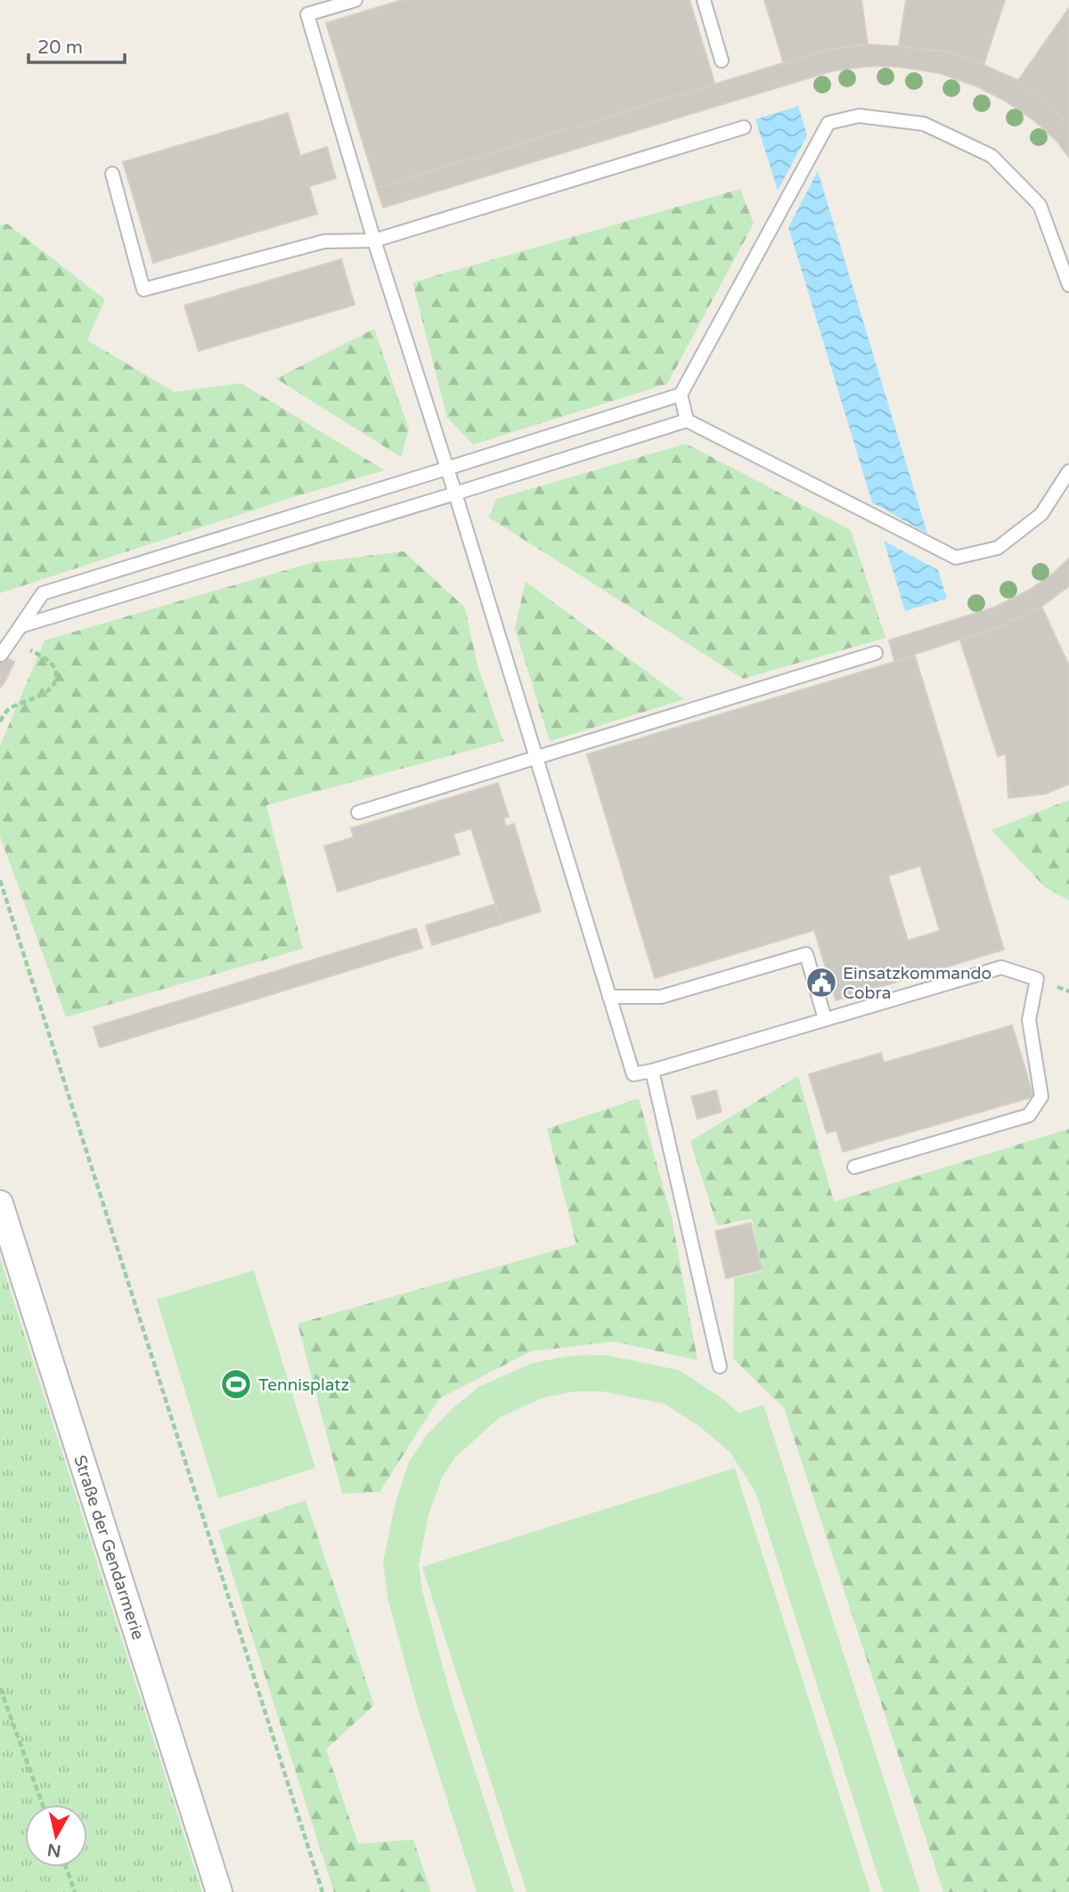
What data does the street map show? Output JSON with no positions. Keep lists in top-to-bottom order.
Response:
{
  "streets": {
    "street": ["Straße der Gendarmerie"]
  },
  "places": {
    "public building": ["Einsatzkommando Cobra"],
    "sports": ["Tennisplatz"]
  },
  "scale_bar": "20 m",
  "north": "bottom"
}
